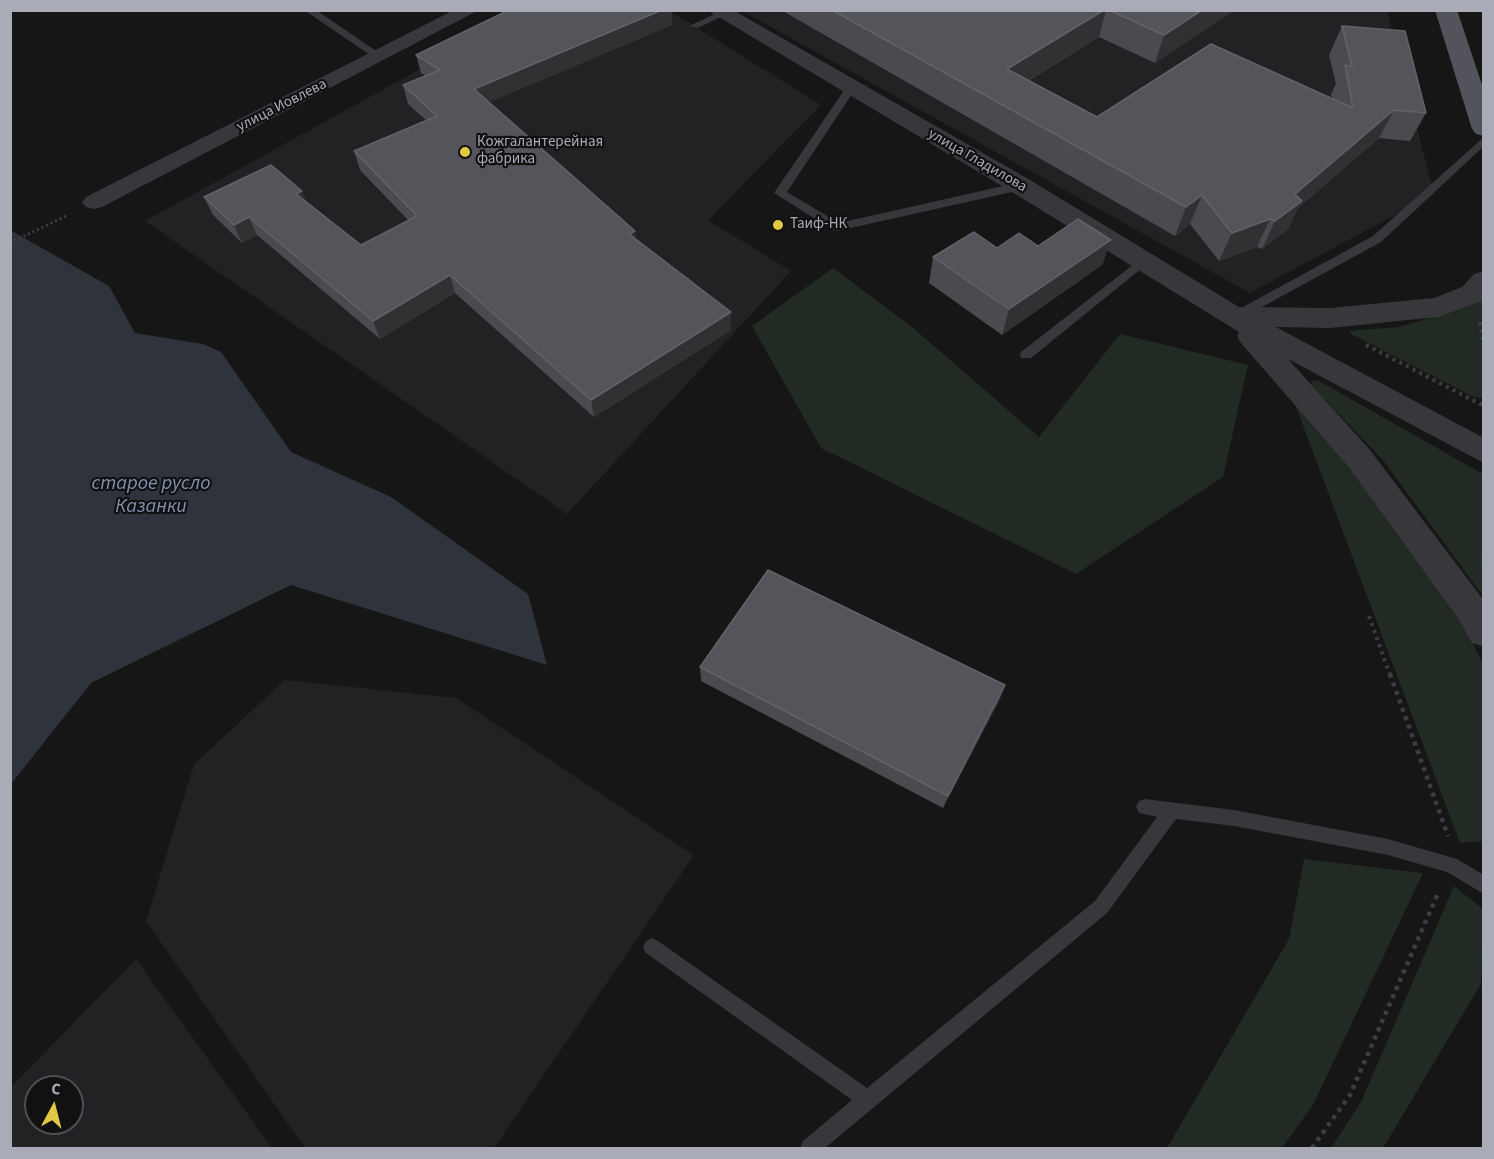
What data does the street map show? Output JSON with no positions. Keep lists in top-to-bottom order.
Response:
{
  "streets": {
    "street": ["улица Иовлева", "улица Гладилова"]
  },
  "water": ["старое русло Казанки"],
  "places": ["Кожгалантерейная фабрика", "Таиф-НК"],
  "north": "top"
}
